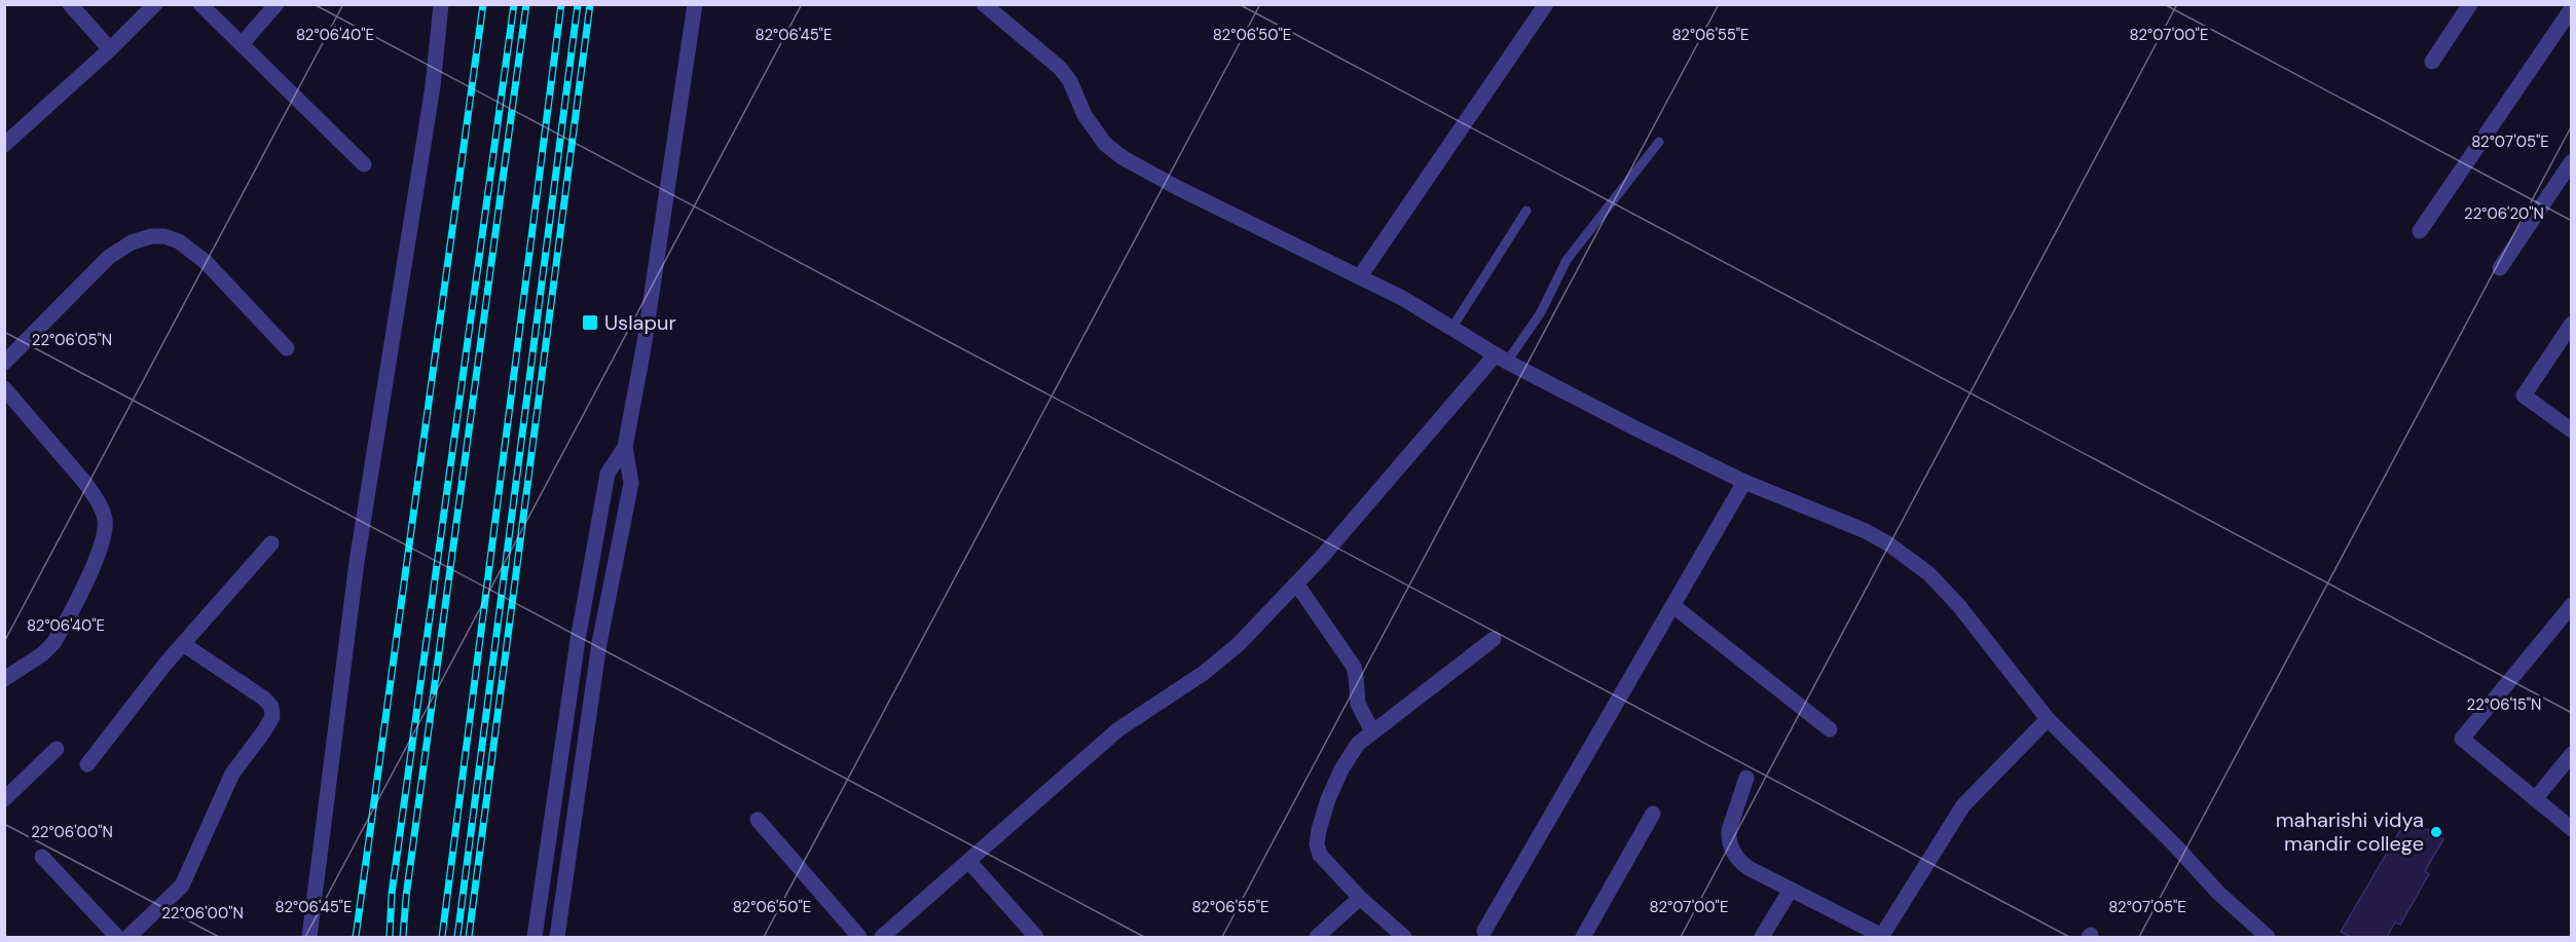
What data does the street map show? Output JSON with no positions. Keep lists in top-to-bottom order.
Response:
{
  "places": {
    "transit": ["Uslapur"],
    "other": ["maharishi vidya mandir college"]
  },
  "coordinates": [
    "82°06'40\"E",
    "82°06'45\"E",
    "82°06'50\"E",
    "82°06'55\"E",
    "82°07'00\"E",
    "82°07'05\"E",
    "22°06'20\"N",
    "22°06'05\"N",
    "22°06'15\"N",
    "22°06'00\"N"
  ]
}
